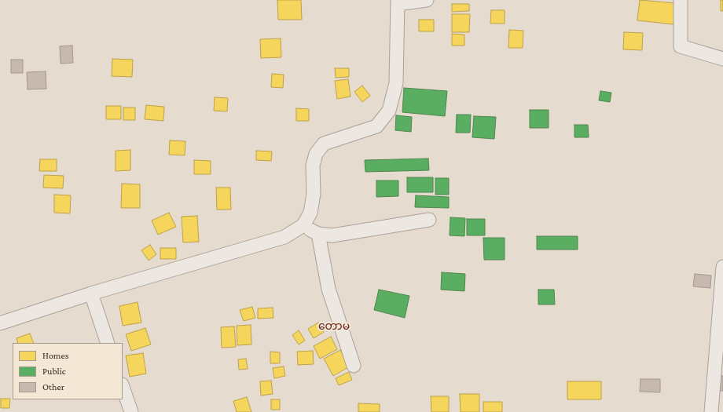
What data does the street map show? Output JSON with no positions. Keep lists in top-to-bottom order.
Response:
{
  "districts": ["တောမ"],
  "legend": ["Homes", "Public", "Other"]
}
